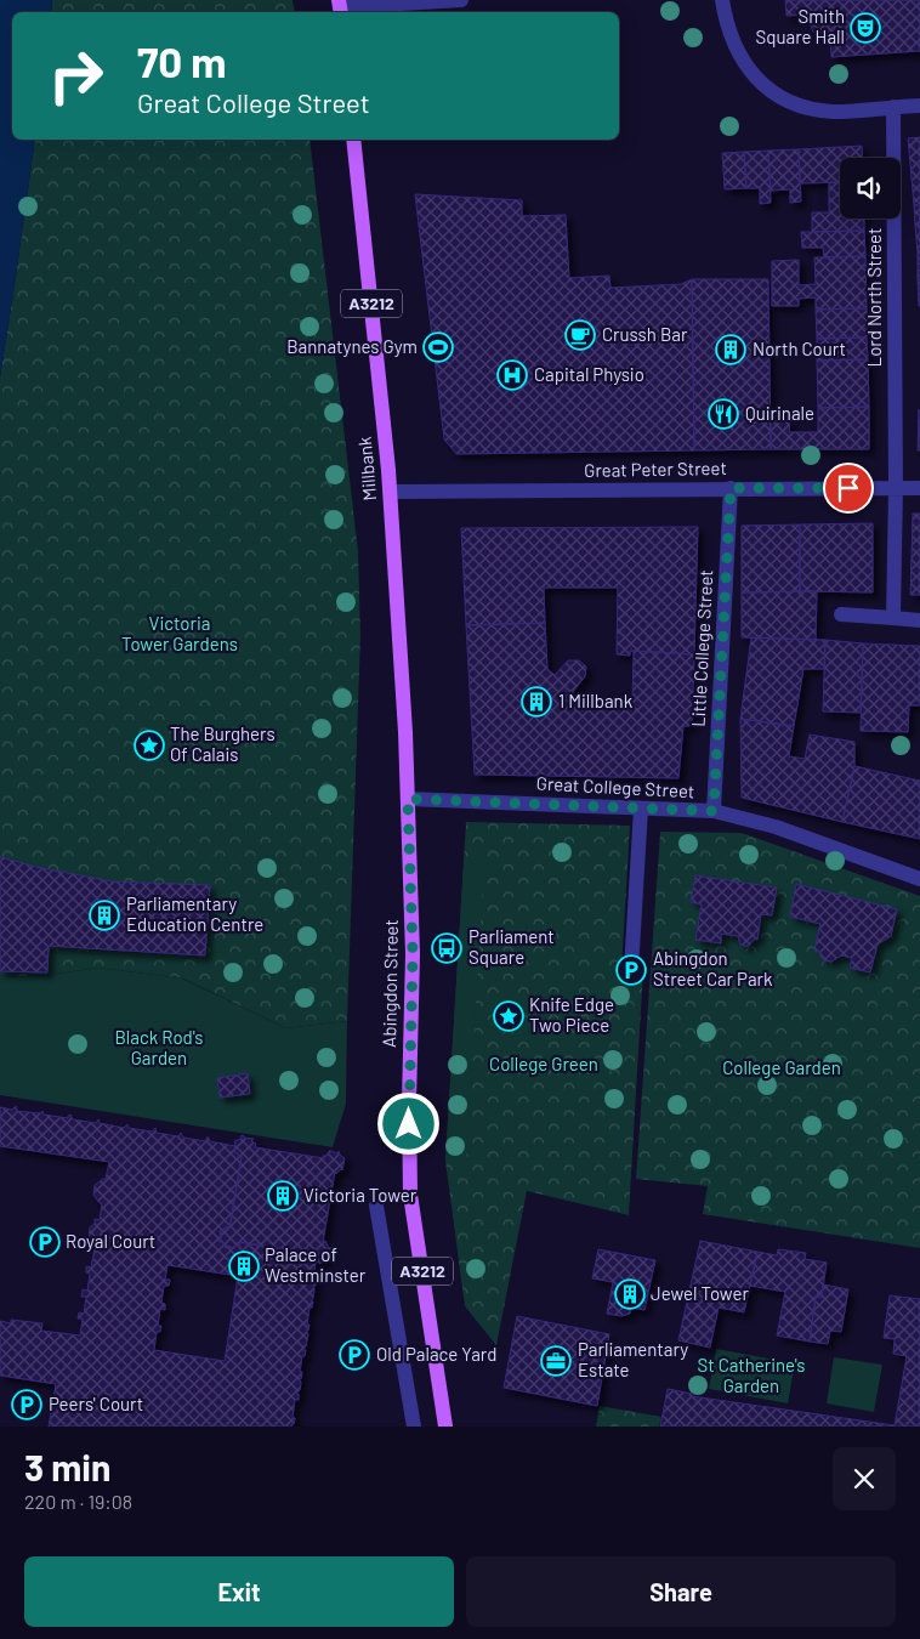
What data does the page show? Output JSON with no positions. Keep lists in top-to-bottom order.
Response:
{
  "streets": {
    "main road": ["A3212", "Millbank", "Abingdon Street"],
    "street": [
      "Lord North Street",
      "Great Peter Street",
      "Little College Street",
      "Great College Street"
    ]
  },
  "crossings": [
    ["Lord North Street", "Great Peter Street"],
    ["Millbank", "Great Peter Street"],
    ["Millbank", "Great College Street"],
    ["Millbank", "Abingdon Street"],
    ["Great Peter Street", "Little College Street"],
    ["Little College Street", "Great College Street"],
    ["Great College Street", "Abingdon Street"]
  ],
  "parks": [
    "Victoria Tower Gardens",
    "Black Rod's Garden",
    "College Green",
    "College Garden",
    "St Catherine's Garden"
  ],
  "places": {
    "theatre": ["Smith Square Hall"],
    "cafe": ["Crussh Bar"],
    "sports": ["Bannatynes Gym"],
    "building": [
      "North Court",
      "1 Millbank",
      "Parliamentary Education Centre",
      "Victoria Tower",
      "Palace of Westminster",
      "Jewel Tower"
    ],
    "hospital": ["Capital Physio"],
    "restaurant": ["Quirinale"],
    "place": ["The Burghers Of Calais", "Knife Edge Two Piece"],
    "bus stop": ["Parliament Square"],
    "parking": [
      "Abingdon Street Car Park",
      "Royal Court",
      "Old Palace Yard",
      "Peers' Court"
    ],
    "office": ["Parliamentary Estate"]
  },
  "page": {
    "turn": ["70 m", "Great College Street"],
    "heading": ["3 min", "220 m · 19:08"],
    "buttons": ["Exit", "Share"]
  }
}
